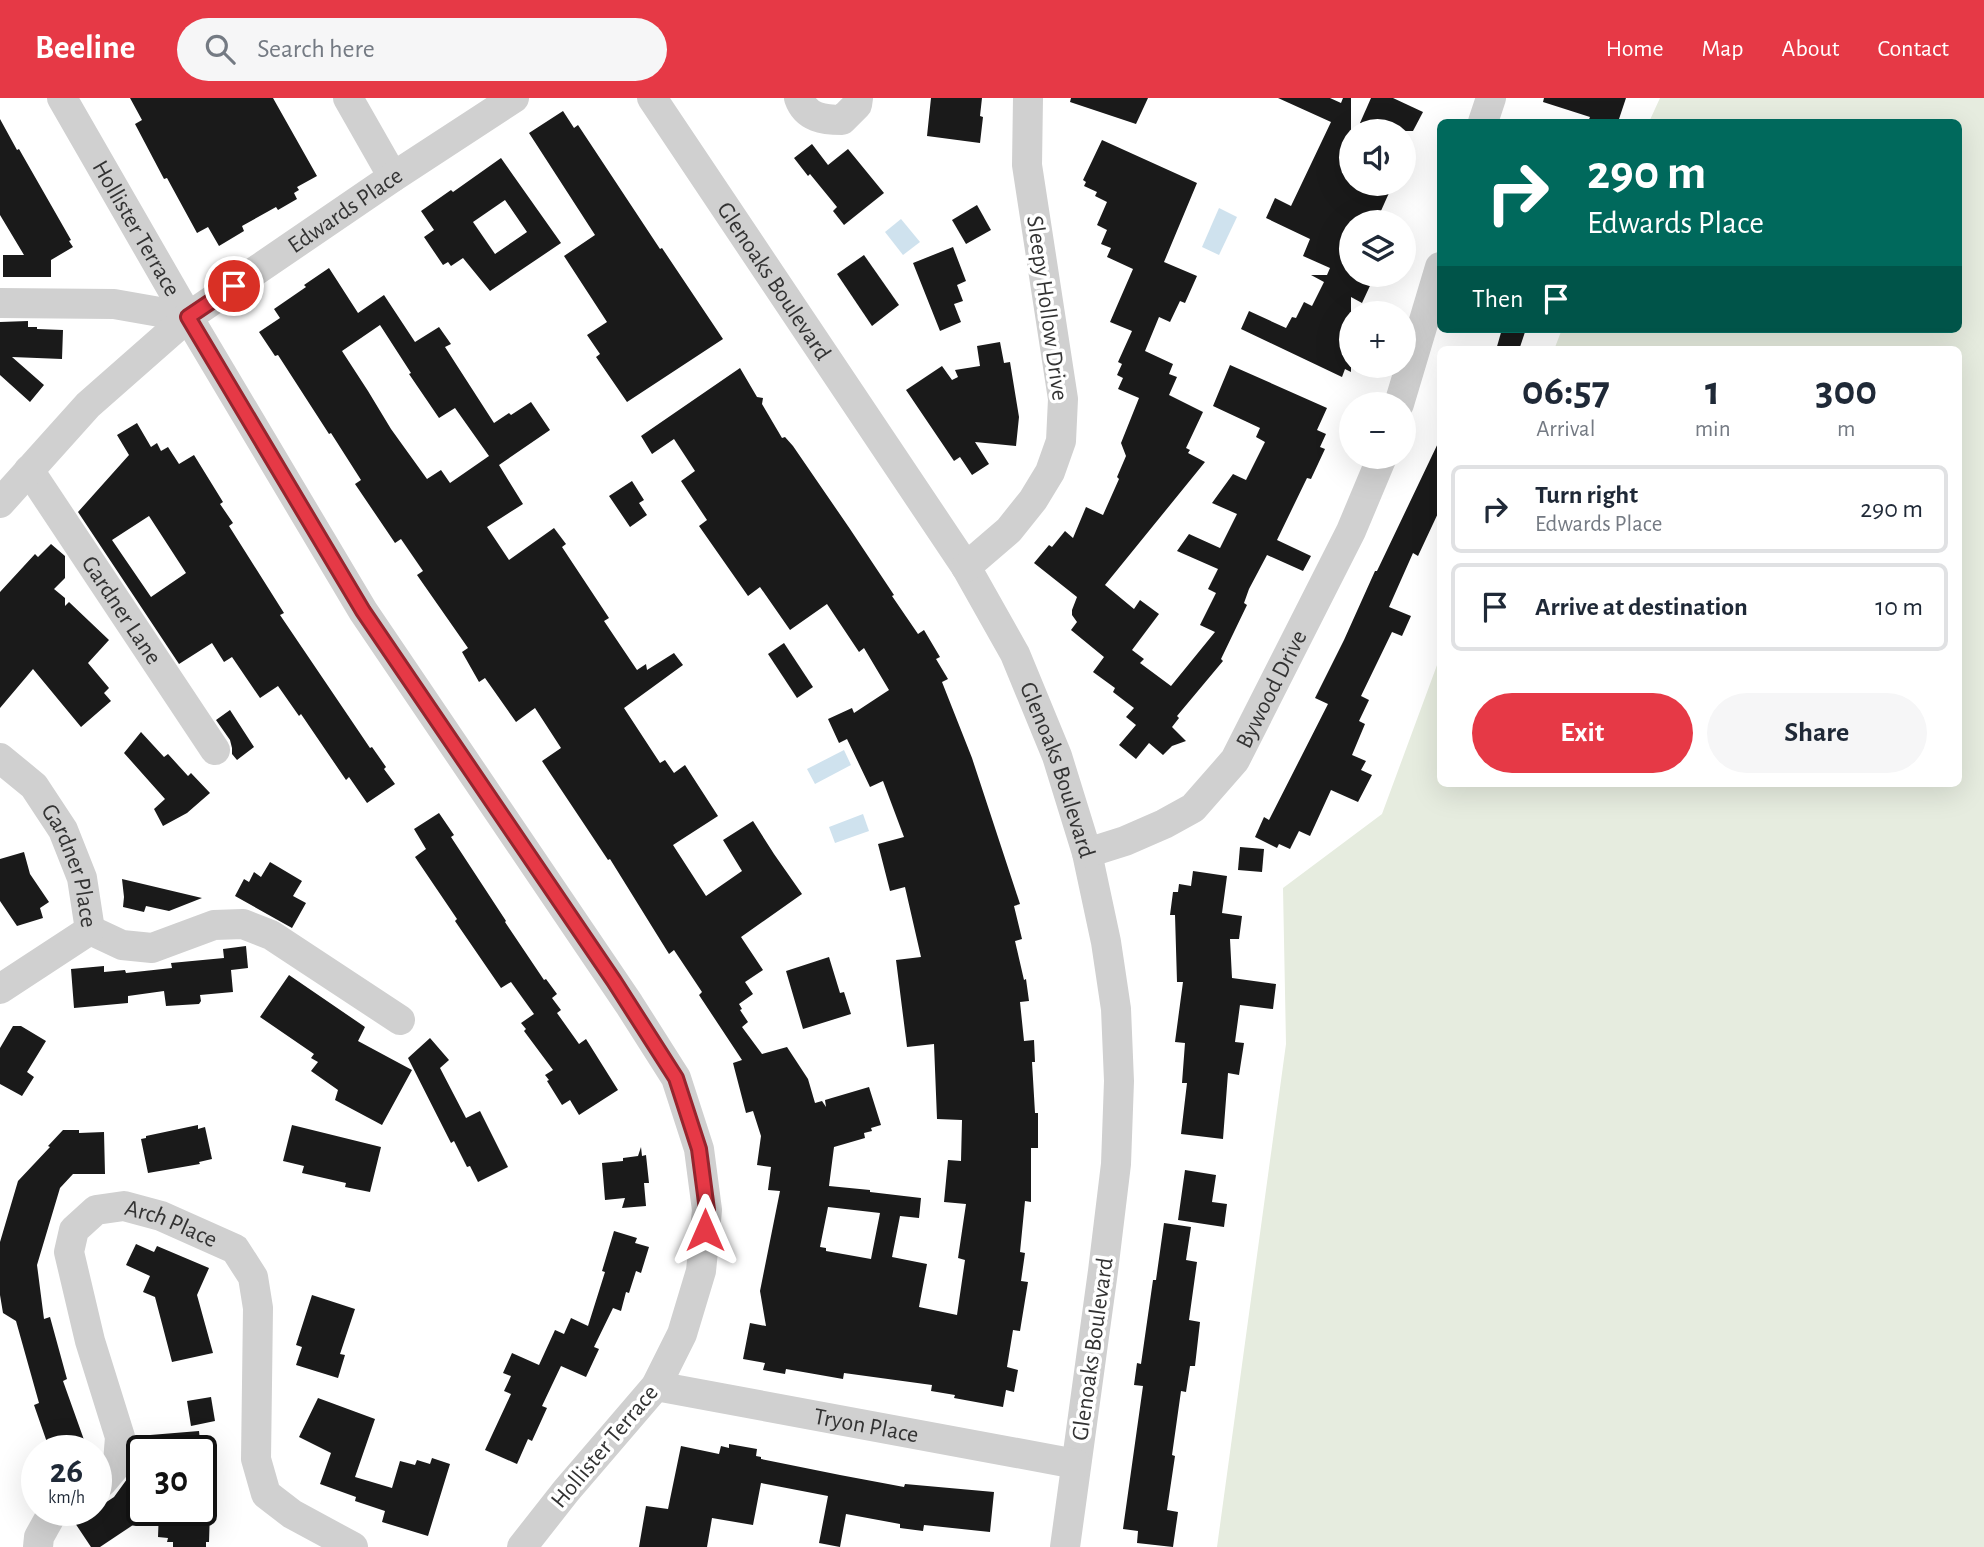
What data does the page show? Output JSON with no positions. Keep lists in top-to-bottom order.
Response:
{
  "streets": {
    "street": [
      "Edwards Place",
      "Hollister Terrace",
      "Glenoaks Boulevard",
      "Sleepy Hollow Drive",
      "Gardner Lane",
      "Bywood Drive",
      "Gardner Place",
      "Arch Place",
      "Tryon Place"
    ]
  },
  "crossings": [
    ["Edwards Place", "Hollister Terrace"],
    ["Edwards Place", "Gardner Lane"],
    ["Hollister Terrace", "Tryon Place"],
    ["Glenoaks Boulevard", "Sleepy Hollow Drive"],
    ["Glenoaks Boulevard", "Bywood Drive"],
    ["Glenoaks Boulevard", "Tryon Place"]
  ],
  "page": {
    "header": "Beeline",
    "search": "Search here",
    "nav": [
      "Home",
      "Map",
      "About",
      "Contact"
    ],
    "map_buttons": ["+", "−"],
    "turn": ["290 m", "Edwards Place"],
    "then": "Then",
    "eta": [
      "06:57",
      "Arrival",
      "1",
      "min",
      "300",
      "m"
    ],
    "list": [
      {
        "name": "Turn right",
        "note": "Edwards Place",
        "value": "290 m"
      },
      {
        "name": "Arrive at destination",
        "value": "10 m"
      }
    ],
    "buttons": ["Exit", "Share"],
    "speed": "26 km/h",
    "limit": "30"
  }
}
